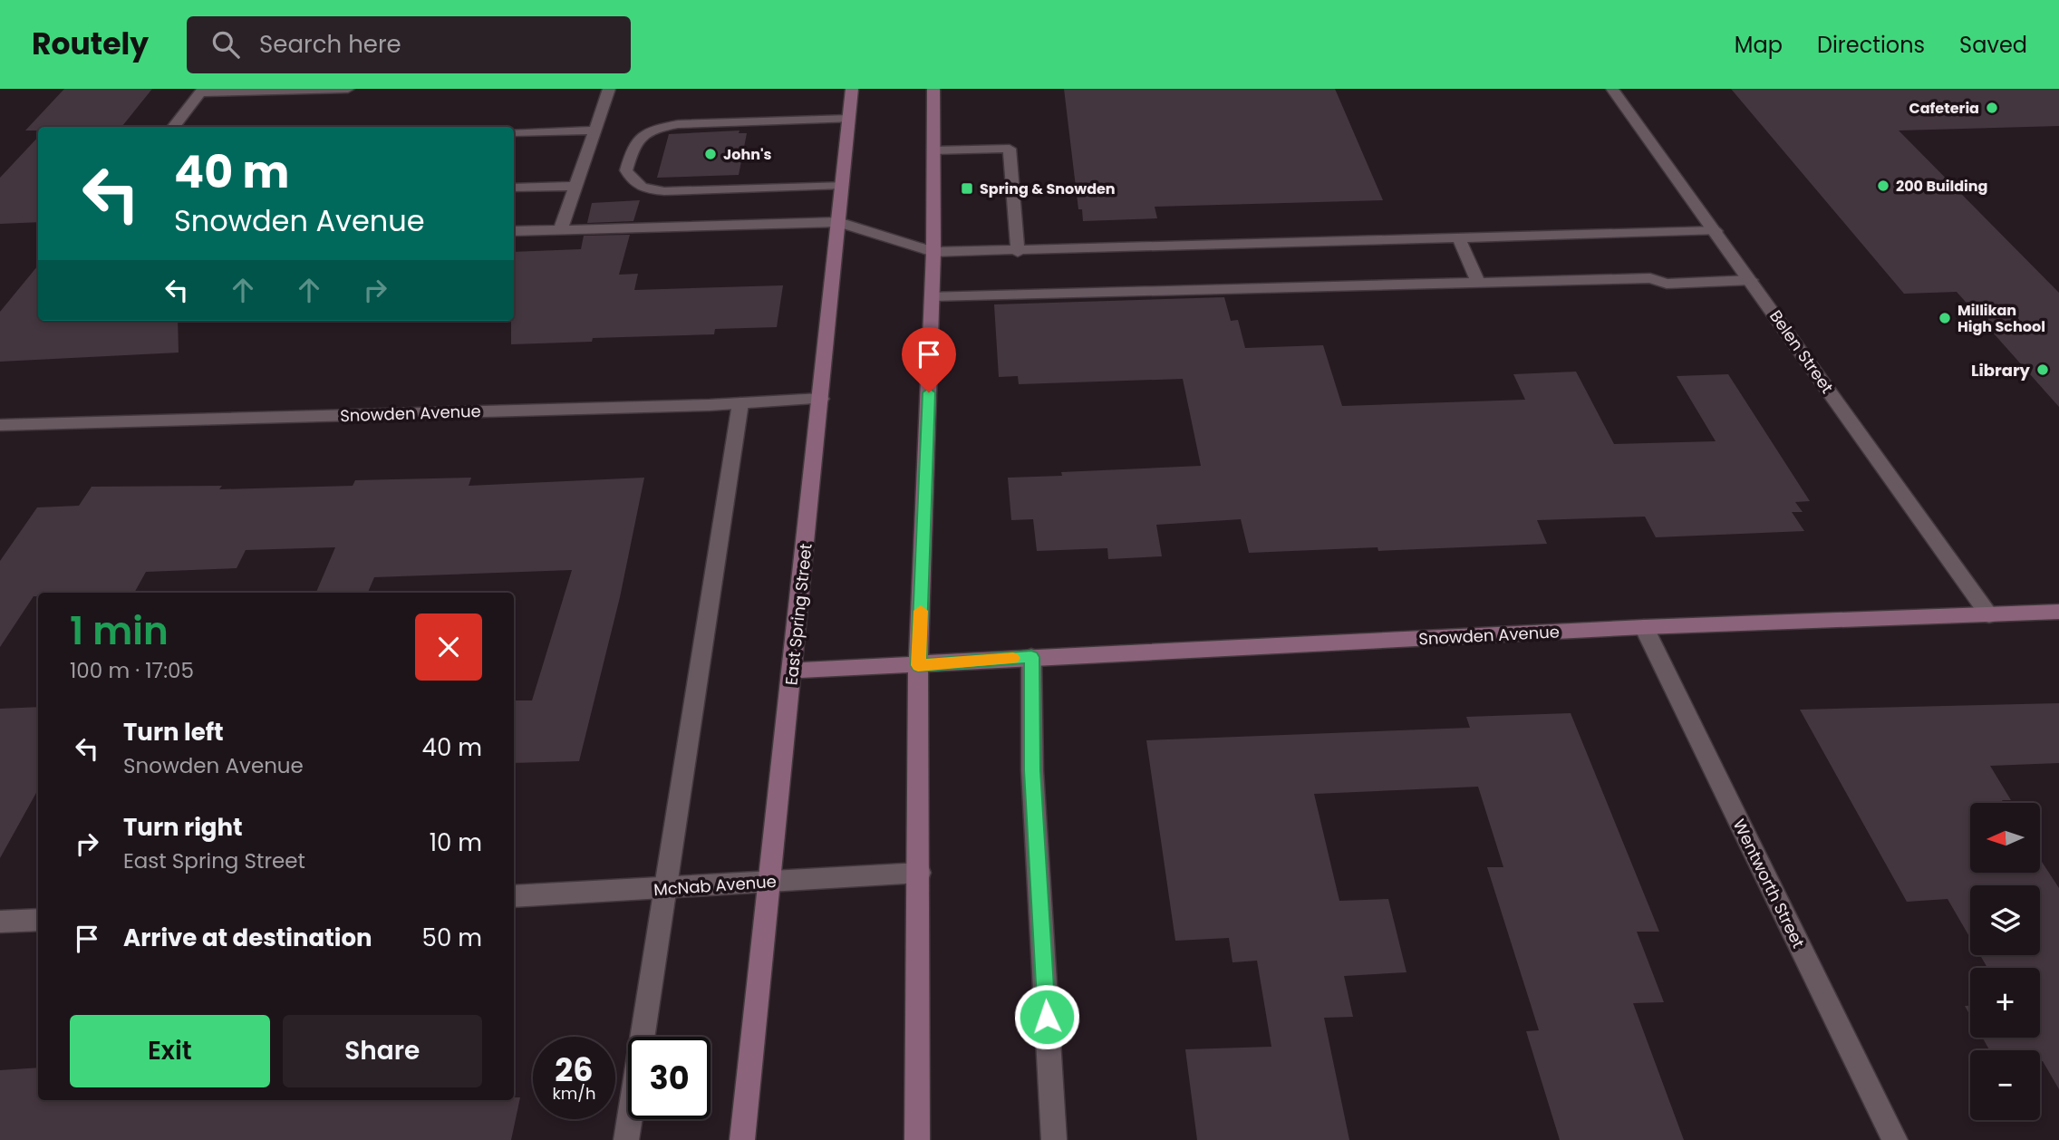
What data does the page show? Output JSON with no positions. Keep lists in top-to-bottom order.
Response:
{
  "streets": {
    "main road": ["Snowden Avenue", "East Spring Street"],
    "street": ["Belen Street", "Wentworth Street", "McNab Avenue"]
  },
  "crossings": [
    ["Belen Street", "Snowden Avenue"],
    ["Snowden Avenue", "East Spring Street"],
    ["Snowden Avenue", "Wentworth Street"],
    ["East Spring Street", "McNab Avenue"]
  ],
  "places": {
    "other": [
      "Cafeteria",
      "John's",
      "200 Building",
      "Millikan High School",
      "Library"
    ],
    "transit": ["Spring & Snowden"]
  },
  "north": "left",
  "page": {
    "header": "Routely",
    "search": "Search here",
    "nav": ["Map", "Directions", "Saved"],
    "turn": ["40 m", "Snowden Avenue"],
    "heading": ["1 min", "100 m · 17:05"],
    "list": [
      {
        "name": "Turn left",
        "note": "Snowden Avenue",
        "value": "40 m"
      },
      {
        "name": "Turn right",
        "note": "East Spring Street",
        "value": "10 m"
      },
      {
        "name": "Arrive at destination",
        "value": "50 m"
      }
    ],
    "map_buttons": ["+", "−"],
    "buttons": ["Exit", "Share"],
    "speed": "26 km/h",
    "limit": "30"
  }
}
